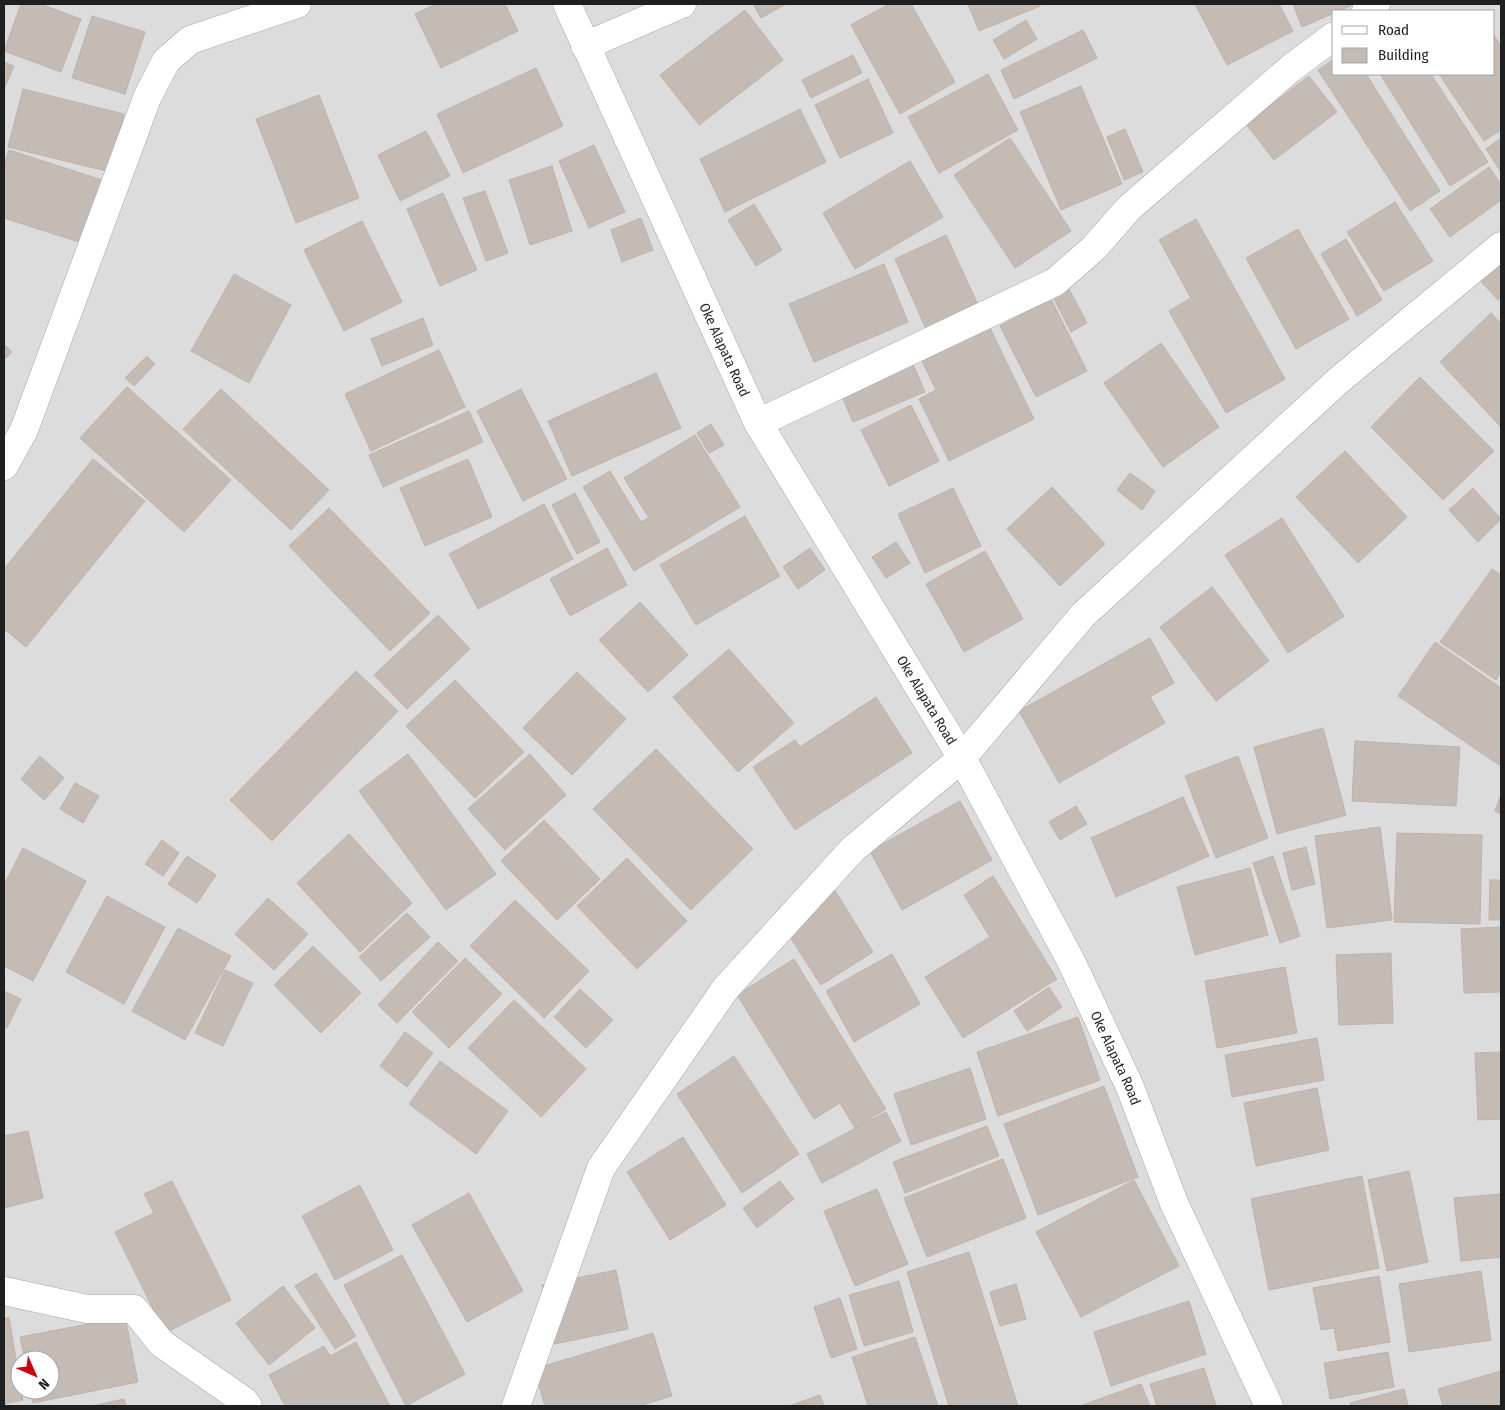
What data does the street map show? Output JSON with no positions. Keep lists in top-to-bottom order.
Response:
{
  "streets": {
    "street": ["Oke Alapata Road"]
  },
  "legend": ["Road", "Building"],
  "north": "bottom right"
}
